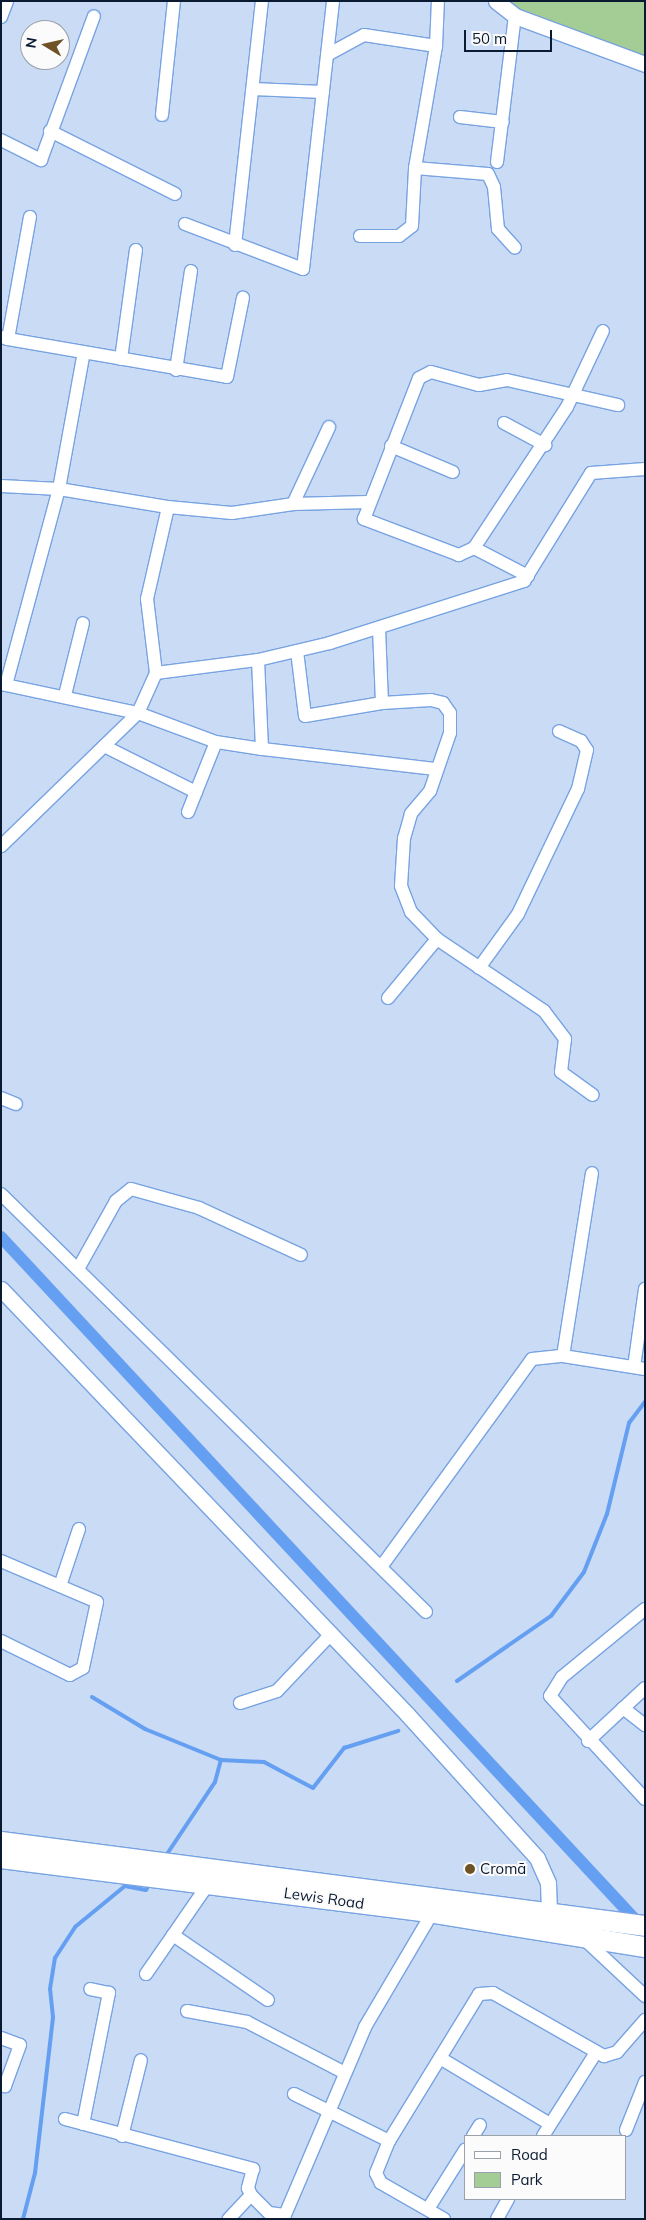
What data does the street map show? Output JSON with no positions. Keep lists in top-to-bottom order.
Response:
{
  "streets": {
    "main road": ["Lewis Road"]
  },
  "places": ["Cromā"],
  "legend": ["Road", "Park"],
  "scale_bar": "50 m",
  "north": "left"
}
